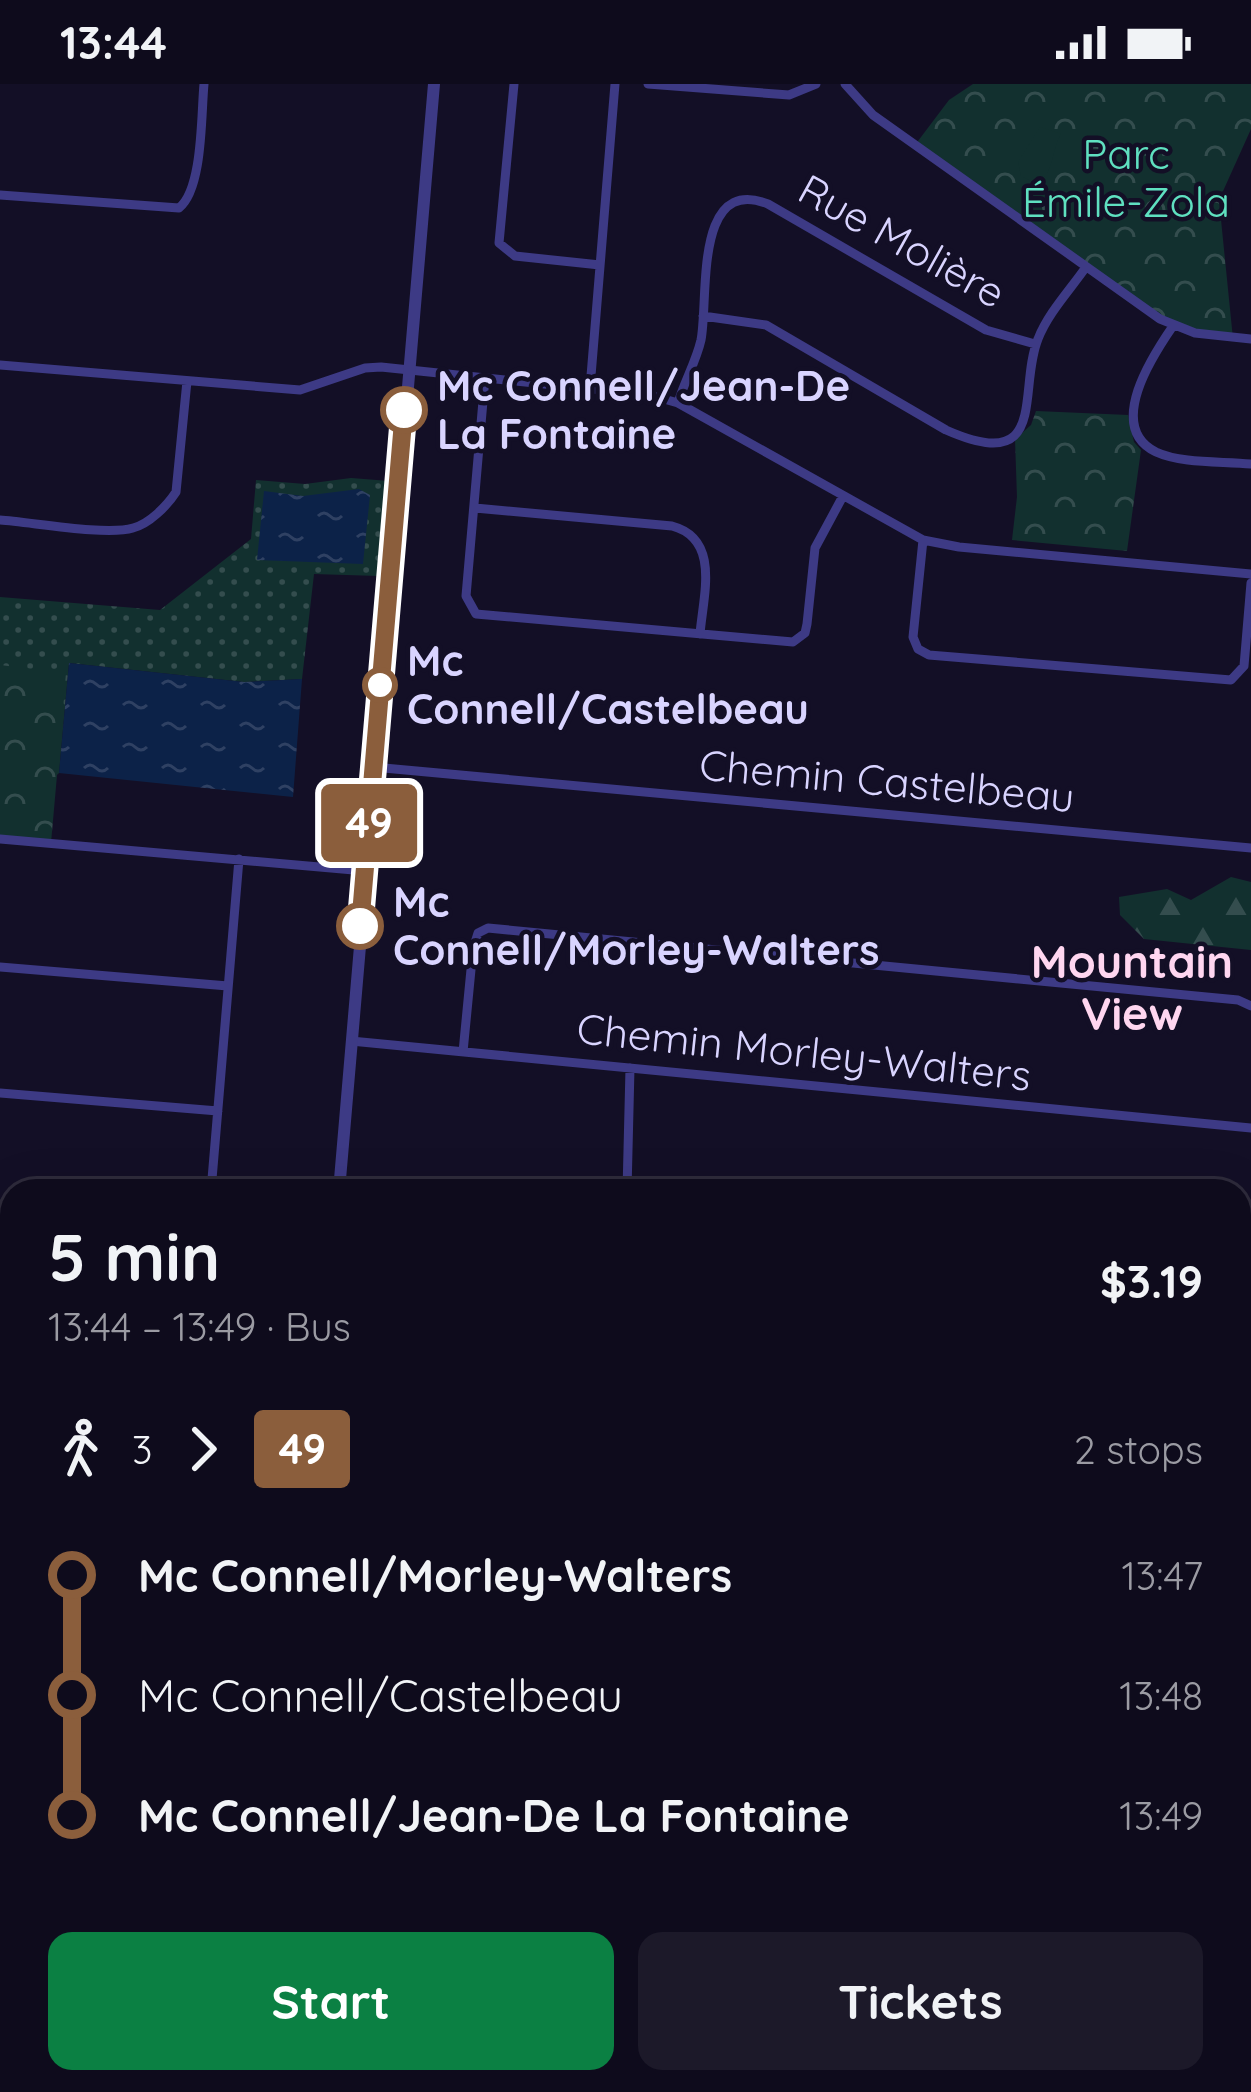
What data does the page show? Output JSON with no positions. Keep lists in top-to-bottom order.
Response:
{
  "streets": {
    "street": ["Rue Molière", "Chemin Castelbeau", "Chemin Morley-Walters"]
  },
  "districts": ["Mountain View"],
  "parks": ["Parc Émile-Zola"],
  "places": ["Mc Connell/Jean-De La Fontaine", "Mc Connell/Castelbeau", "Mc Connell/Morley-Walters"],
  "lines": ["bus line 49"],
  "page": {
    "status": "13:44",
    "on_map": "49",
    "heading": ["5 min", "13:44 – 13:49 · Bus", "$3.19"],
    "legs": ["3", "49", "2 stops"],
    "list": [
      {
        "name": "Mc Connell/Morley-Walters",
        "value": "13:47"
      },
      {
        "name": "Mc Connell/Castelbeau",
        "value": "13:48"
      },
      {
        "name": "Mc Connell/Jean-De La Fontaine",
        "value": "13:49"
      }
    ],
    "buttons": ["Start", "Tickets"]
  }
}
